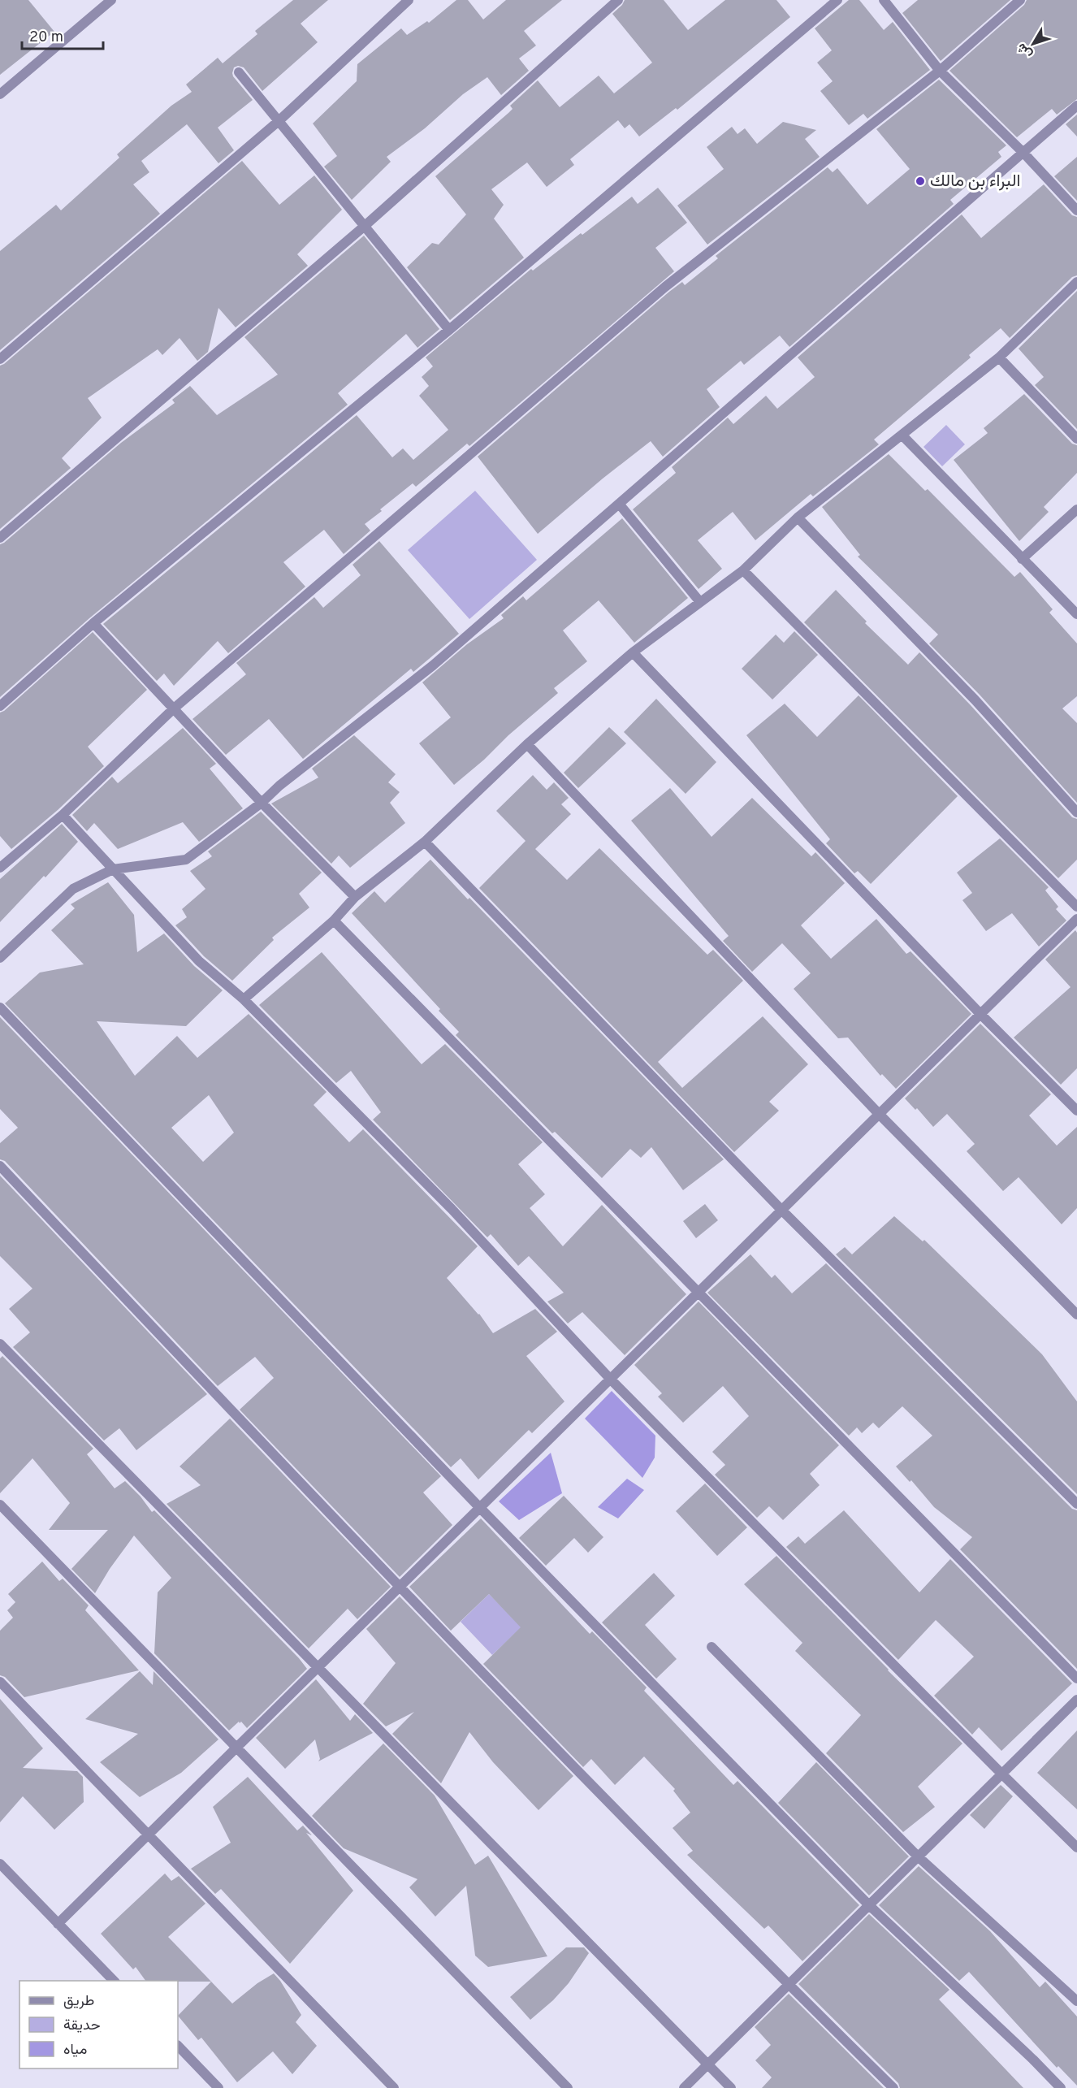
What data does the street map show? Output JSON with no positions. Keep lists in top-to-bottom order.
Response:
{
  "places": ["البراء بن مالك"],
  "legend": ["طريق", "حديقة", "مياه"],
  "scale_bar": "20 m",
  "north": "bottom left"
}
